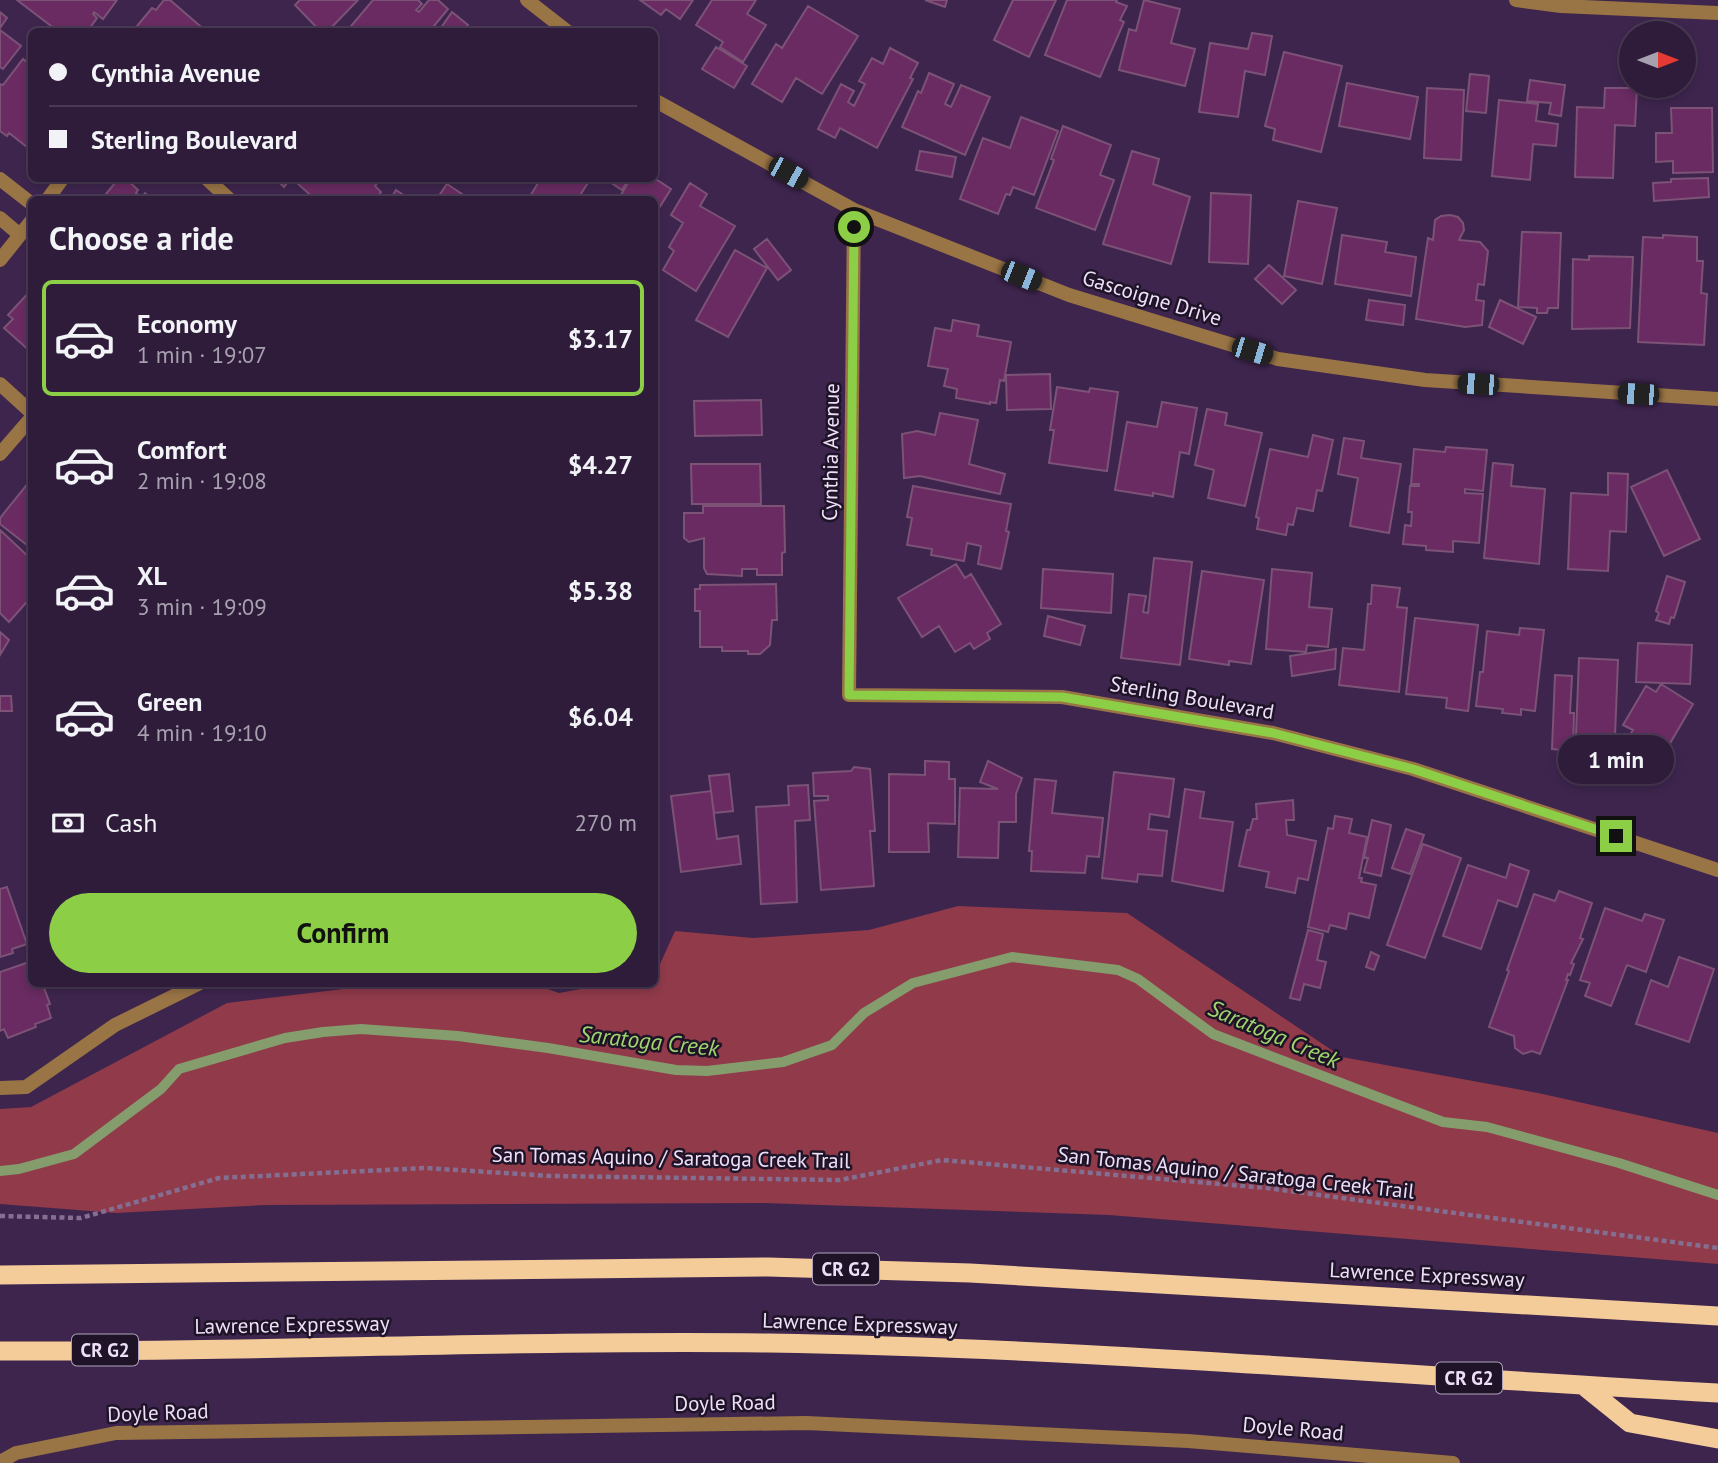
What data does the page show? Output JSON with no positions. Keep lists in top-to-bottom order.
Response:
{
  "streets": {
    "highway": ["CR G2", "Lawrence Expressway"],
    "street": [
      "Gascoigne Drive",
      "Cynthia Avenue",
      "Sterling Boulevard",
      "Doyle Road"
    ],
    "path": ["San Tomas Aquino / Saratoga Creek Trail"]
  },
  "crossings": [
    ["Gascoigne Drive", "Cynthia Avenue"],
    ["Cynthia Avenue", "Sterling Boulevard"]
  ],
  "water": ["Saratoga Creek"],
  "north": "right",
  "page": {
    "banner": ["Cynthia Avenue", "Sterling Boulevard"],
    "heading": "Choose a ride",
    "list": [
      {
        "name": "Economy",
        "note": "1 min · 19:07",
        "value": "$3.17"
      },
      {
        "name": "Comfort",
        "note": "2 min · 19:08",
        "value": "$4.27"
      },
      {
        "name": "XL",
        "note": "3 min · 19:09",
        "value": "$5.38"
      },
      {
        "name": "Green",
        "note": "4 min · 19:10",
        "value": "$6.04"
      }
    ],
    "bubble": "1 min",
    "pay": ["Cash", "270 m"],
    "buttons": "Confirm"
  }
}
